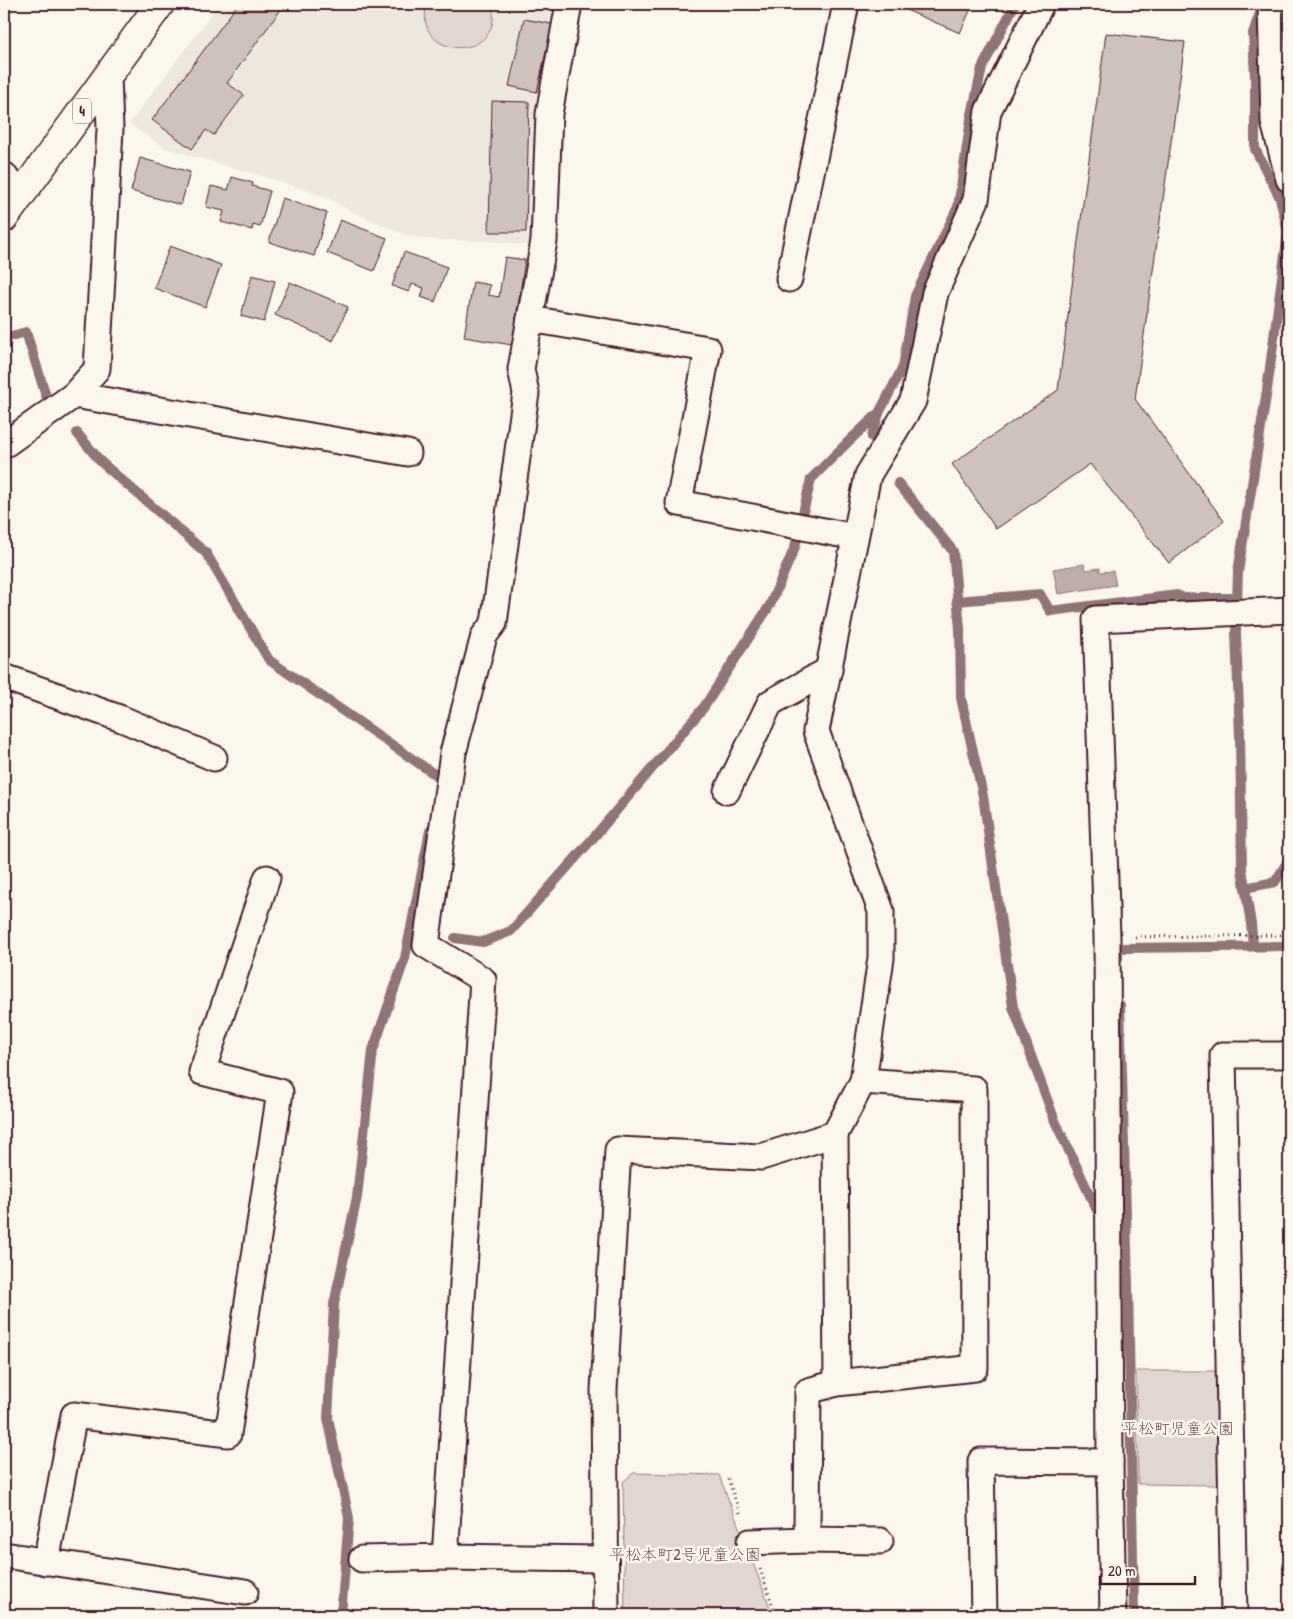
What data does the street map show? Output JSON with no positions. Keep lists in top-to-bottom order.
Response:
{
  "streets": {
    "highway": ["4"]
  },
  "parks": ["平松町児童公園", "平松本町2号児童公園"],
  "scale_bar": "20 m"
}
